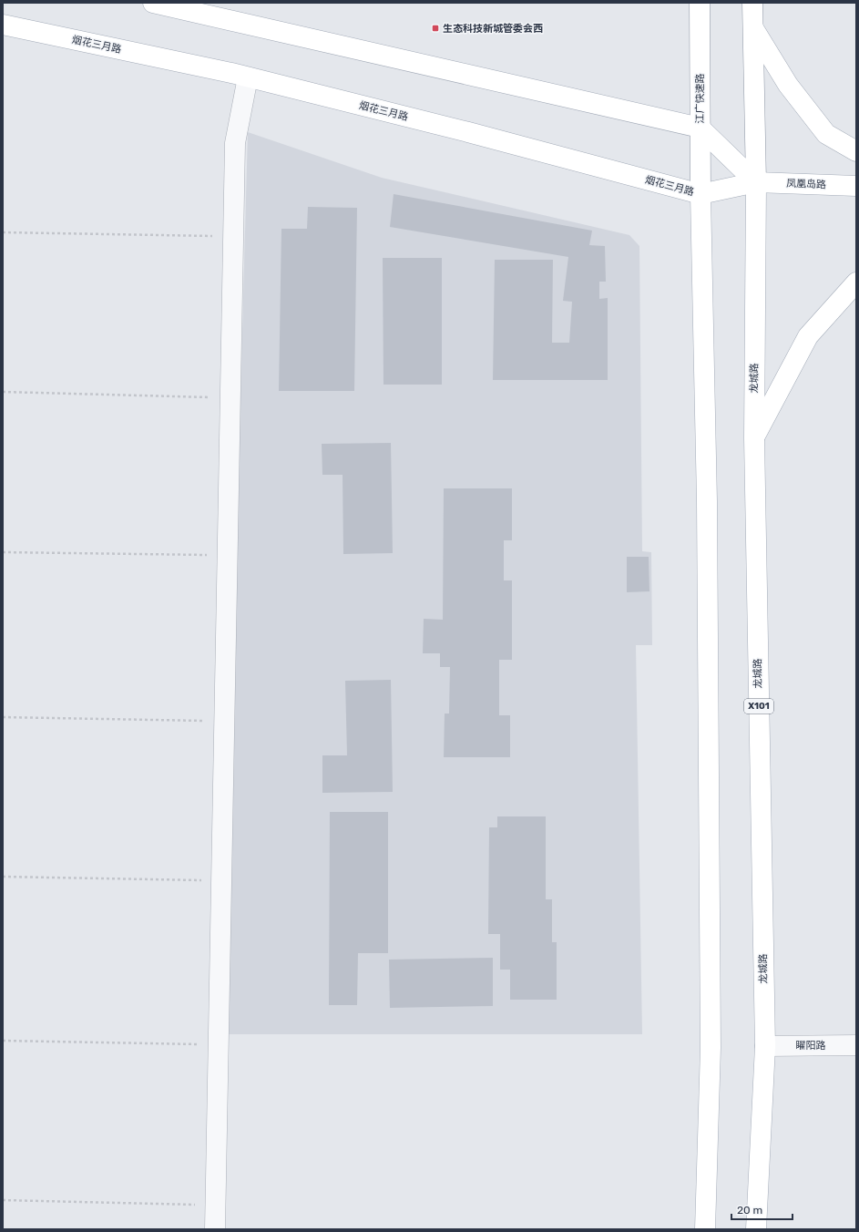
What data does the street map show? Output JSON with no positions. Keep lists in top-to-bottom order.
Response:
{
  "streets": {
    "main road": [
      "烟花三月路",
      "江广快速路",
      "凤凰岛路",
      "龙城路",
      "X101"
    ],
    "street": ["矅阳路"]
  },
  "crossings": [
    ["烟花三月路", "江广快速路"],
    ["烟花三月路", "凤凰岛路"],
    ["烟花三月路", "龙城路"],
    ["凤凰岛路", "龙城路"],
    ["龙城路", "矅阳路"]
  ],
  "places": {
    "transit": ["生态科技新城管委会西"]
  },
  "scale_bar": "20 m"
}
